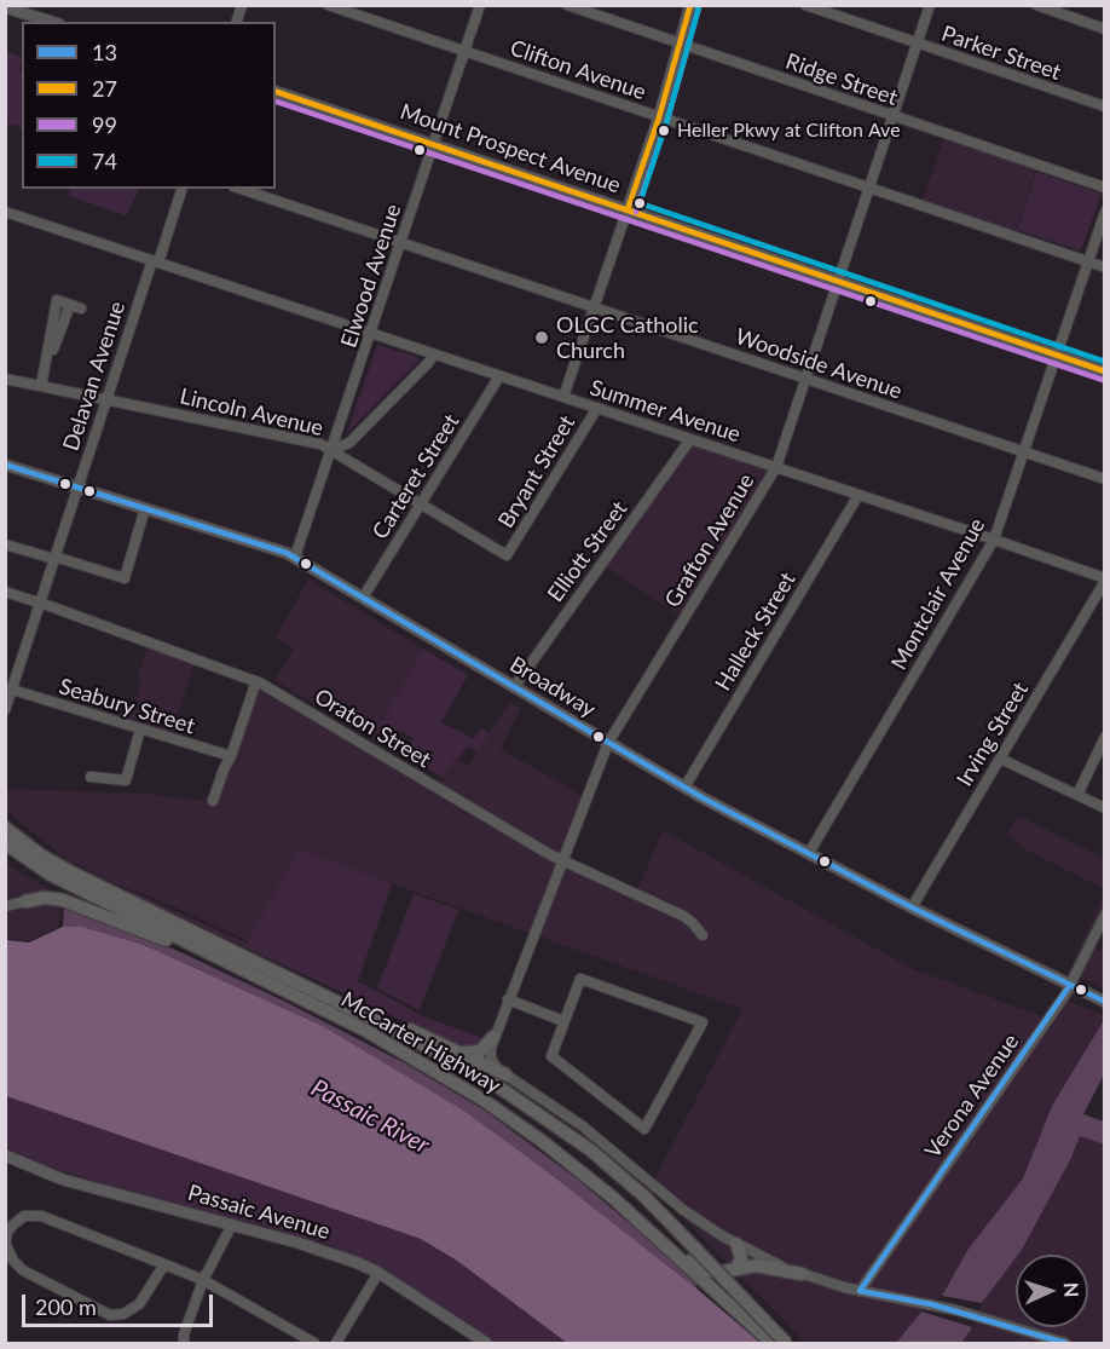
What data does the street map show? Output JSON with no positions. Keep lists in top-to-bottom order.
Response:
{
  "streets": {
    "highway": ["McCarter Highway"],
    "main road": ["Mount Prospect Avenue", "Broadway", "Passaic Avenue"],
    "street": [
      "Parker Street",
      "Clifton Avenue",
      "Ridge Street",
      "Elwood Avenue",
      "Woodside Avenue",
      "Delavan Avenue",
      "Summer Avenue",
      "Lincoln Avenue",
      "Bryant Street",
      "Carteret Street",
      "Grafton Avenue",
      "Elliott Street",
      "Montclair Avenue",
      "Halleck Street",
      "Seabury Street",
      "Oraton Street",
      "Irving Street",
      "Verona Avenue"
    ]
  },
  "crossings": [
    ["Parker Street", "Grafton Avenue"],
    ["Clifton Avenue", "Elwood Avenue"],
    ["Clifton Avenue", "Grafton Avenue"],
    ["Clifton Avenue", "Montclair Avenue"],
    ["Ridge Street", "Grafton Avenue"],
    ["Mount Prospect Avenue", "Elwood Avenue"],
    ["Mount Prospect Avenue", "Grafton Avenue"],
    ["Mount Prospect Avenue", "Montclair Avenue"],
    ["Elwood Avenue", "Woodside Avenue"],
    ["Elwood Avenue", "Summer Avenue"],
    ["Elwood Avenue", "Lincoln Avenue"],
    ["Elwood Avenue", "Broadway"],
    ["Woodside Avenue", "Grafton Avenue"],
    ["Woodside Avenue", "Montclair Avenue"],
    ["Delavan Avenue", "Summer Avenue"],
    ["Delavan Avenue", "Lincoln Avenue"],
    ["Delavan Avenue", "Broadway"],
    ["Delavan Avenue", "Seabury Street"],
    ["Delavan Avenue", "Oraton Street"],
    ["Summer Avenue", "Bryant Street"],
    ["Summer Avenue", "Carteret Street"],
    ["Summer Avenue", "Grafton Avenue"],
    ["Summer Avenue", "Elliott Street"],
    ["Summer Avenue", "Montclair Avenue"],
    ["Summer Avenue", "Halleck Street"],
    ["Summer Avenue", "Irving Street"],
    ["Lincoln Avenue", "Bryant Street"],
    ["Lincoln Avenue", "Carteret Street"],
    ["Carteret Street", "Broadway"],
    ["Grafton Avenue", "Broadway"],
    ["Grafton Avenue", "Oraton Street"],
    ["Elliott Street", "Broadway"],
    ["Montclair Avenue", "Broadway"],
    ["Halleck Street", "Broadway"],
    ["Broadway", "Irving Street"],
    ["Broadway", "Verona Avenue"],
    ["McCarter Highway", "Verona Avenue"]
  ],
  "water": ["Passaic River"],
  "places": ["Heller Pkwy at Clifton Ave", "OLGC Catholic Church"],
  "lines": [
    "transit line 27",
    "transit line 99",
    "transit line 74",
    "transit line 13"
  ],
  "legend": [
    "13",
    "27",
    "99",
    "74"
  ],
  "scale_bar": "200 m",
  "north": "right"
}
